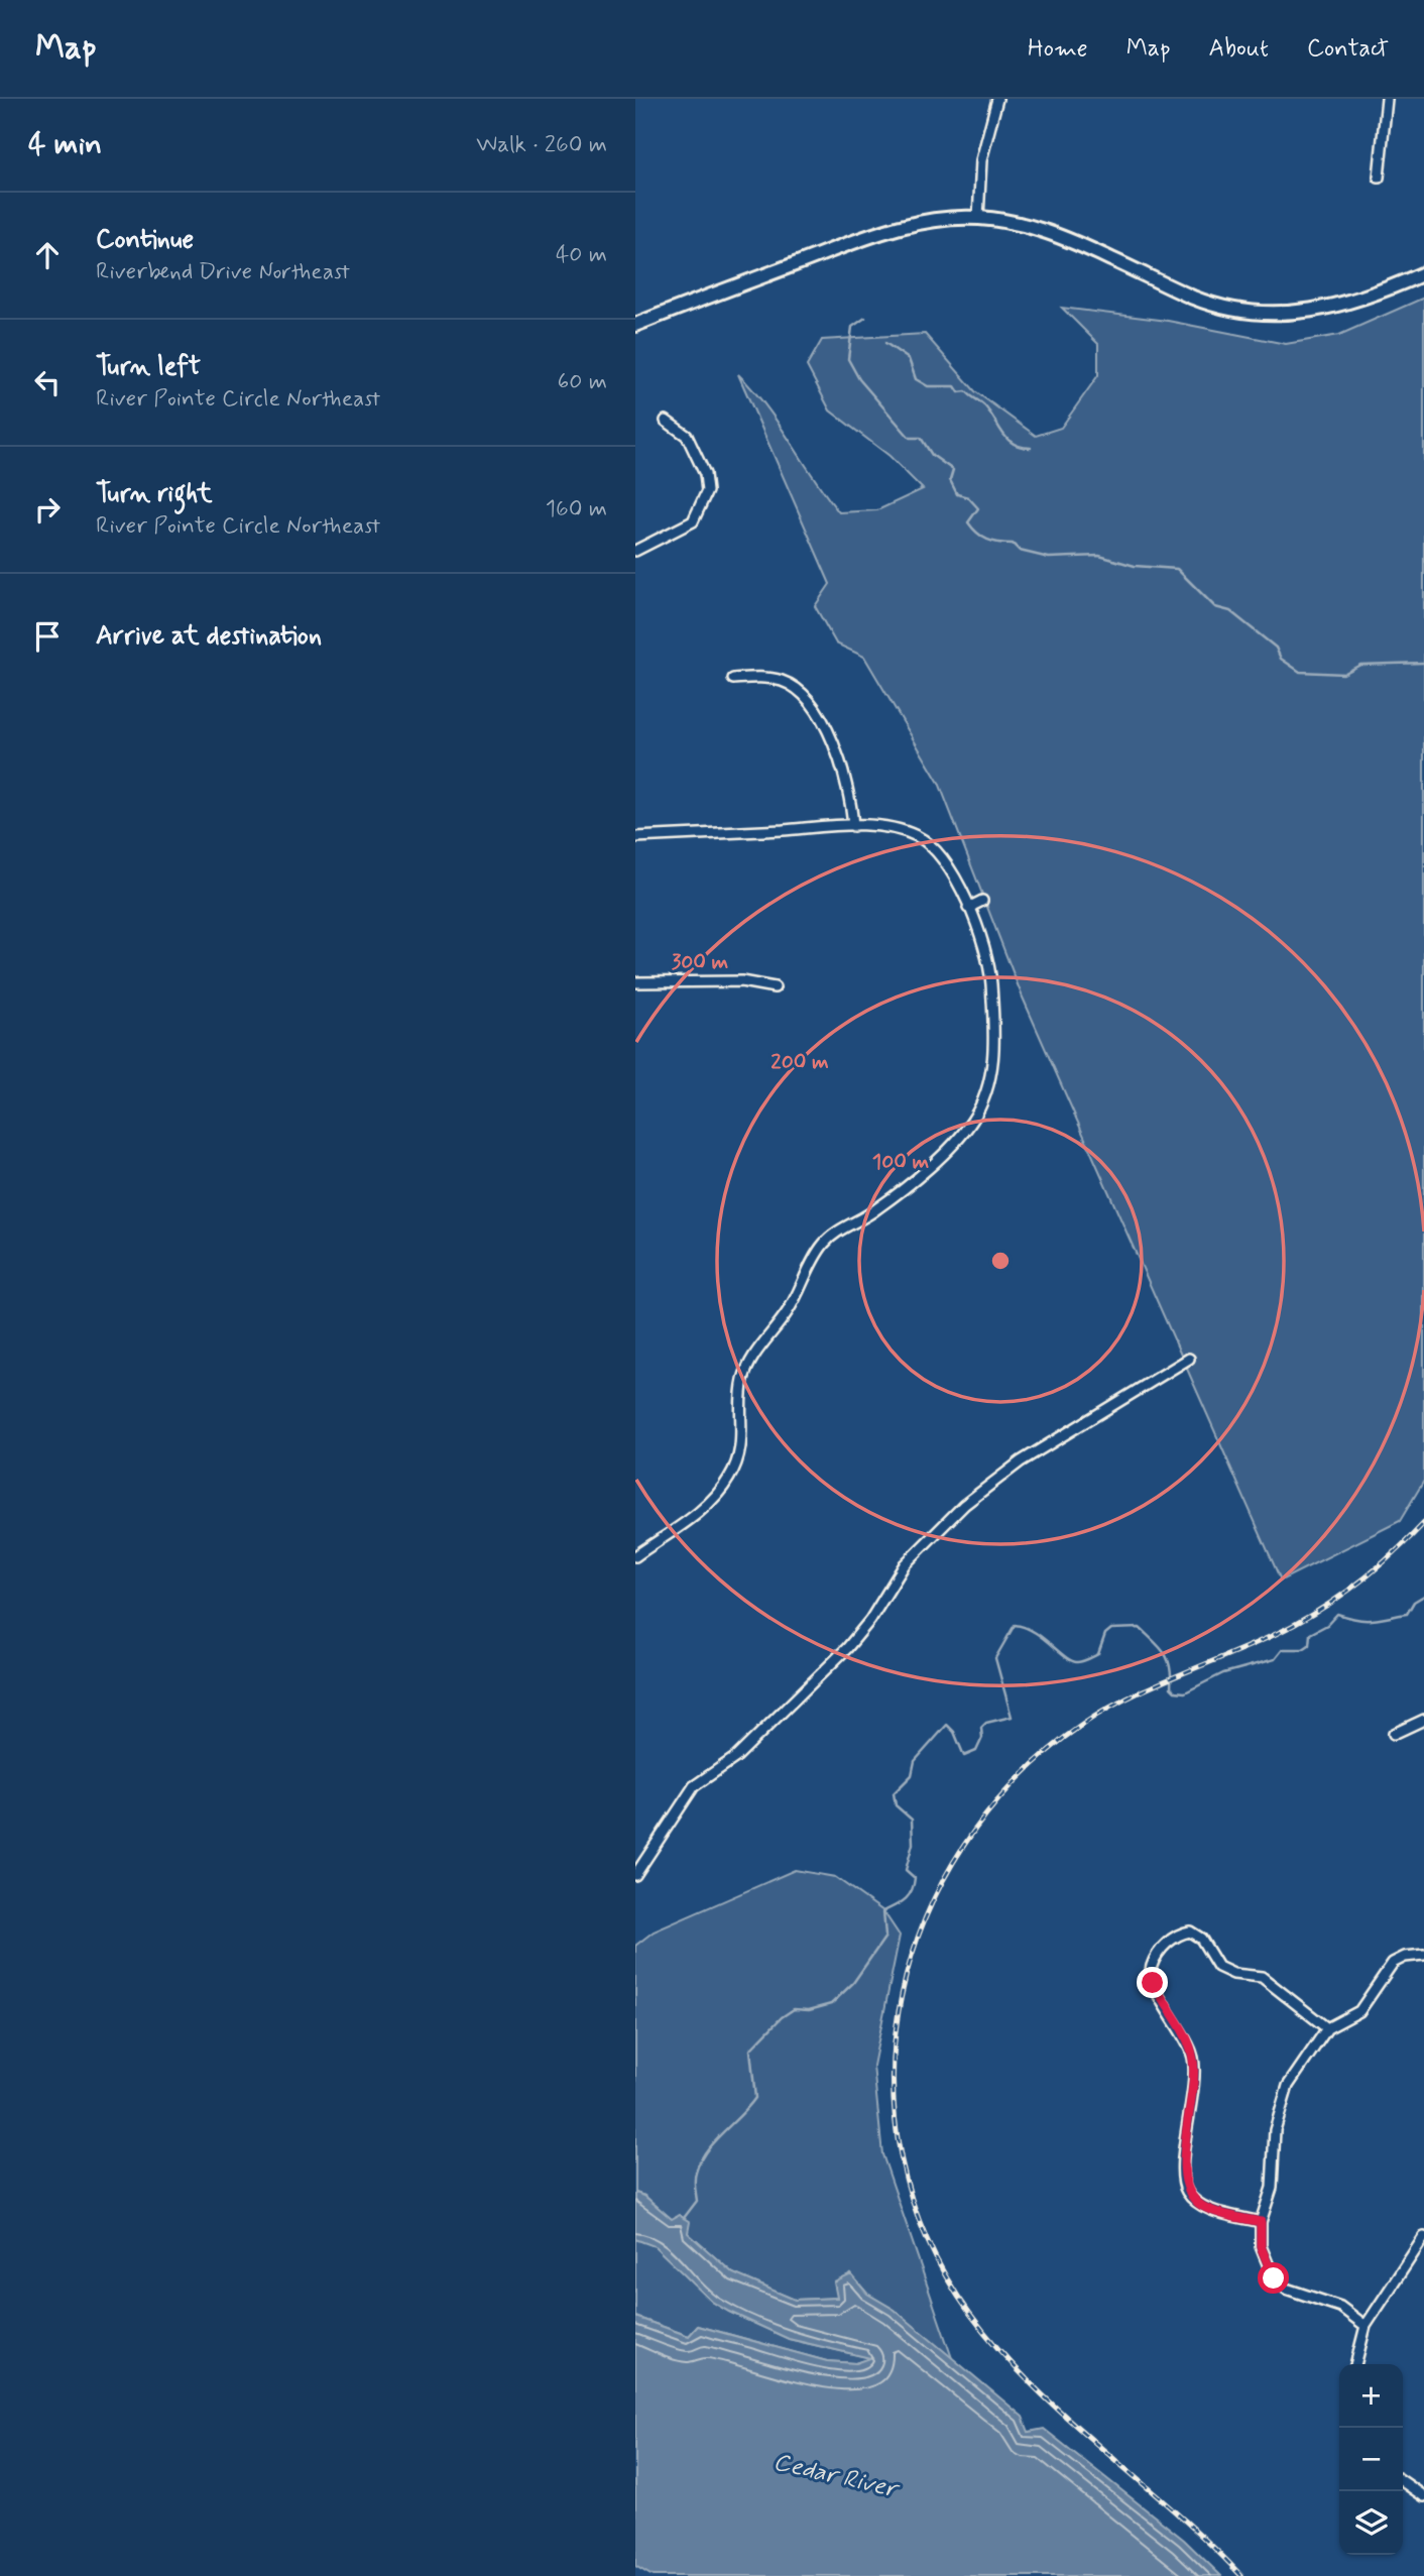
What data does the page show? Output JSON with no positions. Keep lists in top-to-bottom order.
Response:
{
  "water": ["Cedar River"],
  "page": {
    "header": "Map",
    "nav": [
      "Home",
      "Map",
      "About",
      "Contact"
    ],
    "heading": ["4 min", "Walk · 260 m"],
    "list": [
      ["Continue", "Riverbend Drive Northeast", "40 m"],
      ["Turn left", "River Pointe Circle Northeast", "60 m"],
      ["Turn right", "River Pointe Circle Northeast", "160 m"],
      "Arrive at destination"
    ],
    "map_buttons": ["+", "−"]
  },
  "rings": ["300 m", "200 m", "100 m"]
}
